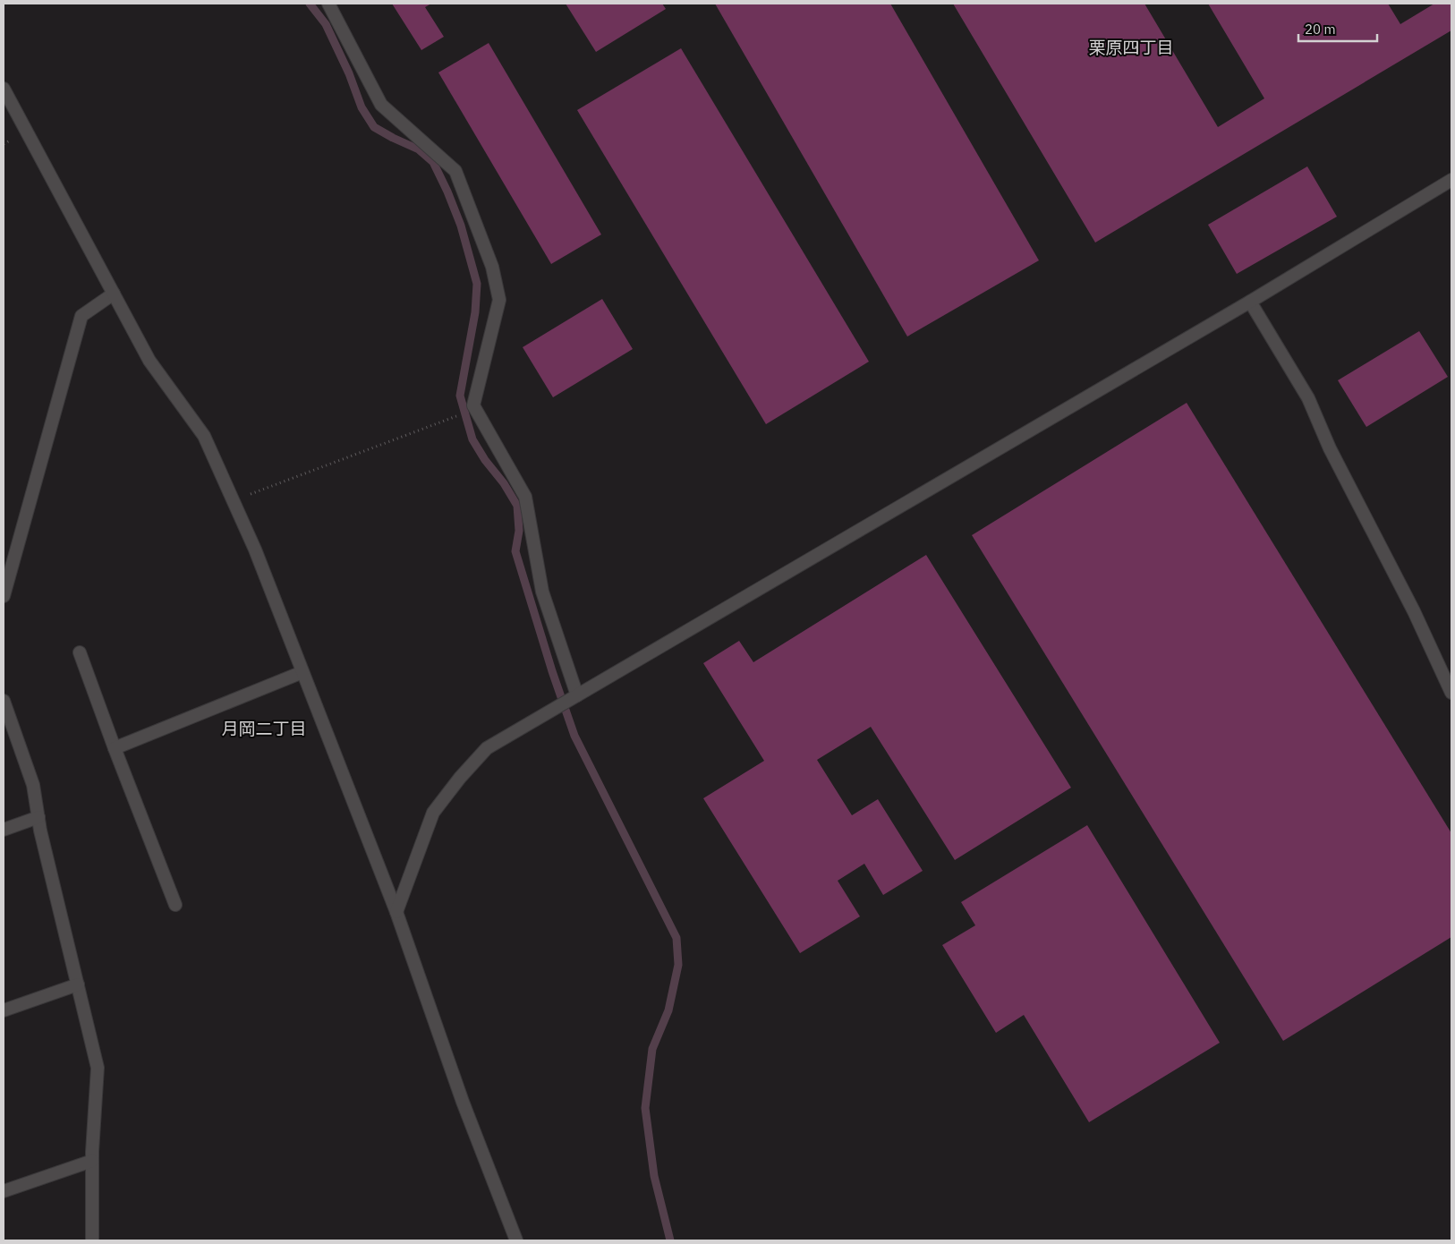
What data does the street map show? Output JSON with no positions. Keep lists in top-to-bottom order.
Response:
{
  "districts": ["栗原四丁目", "月岡二丁目"],
  "scale_bar": "20 m"
}
